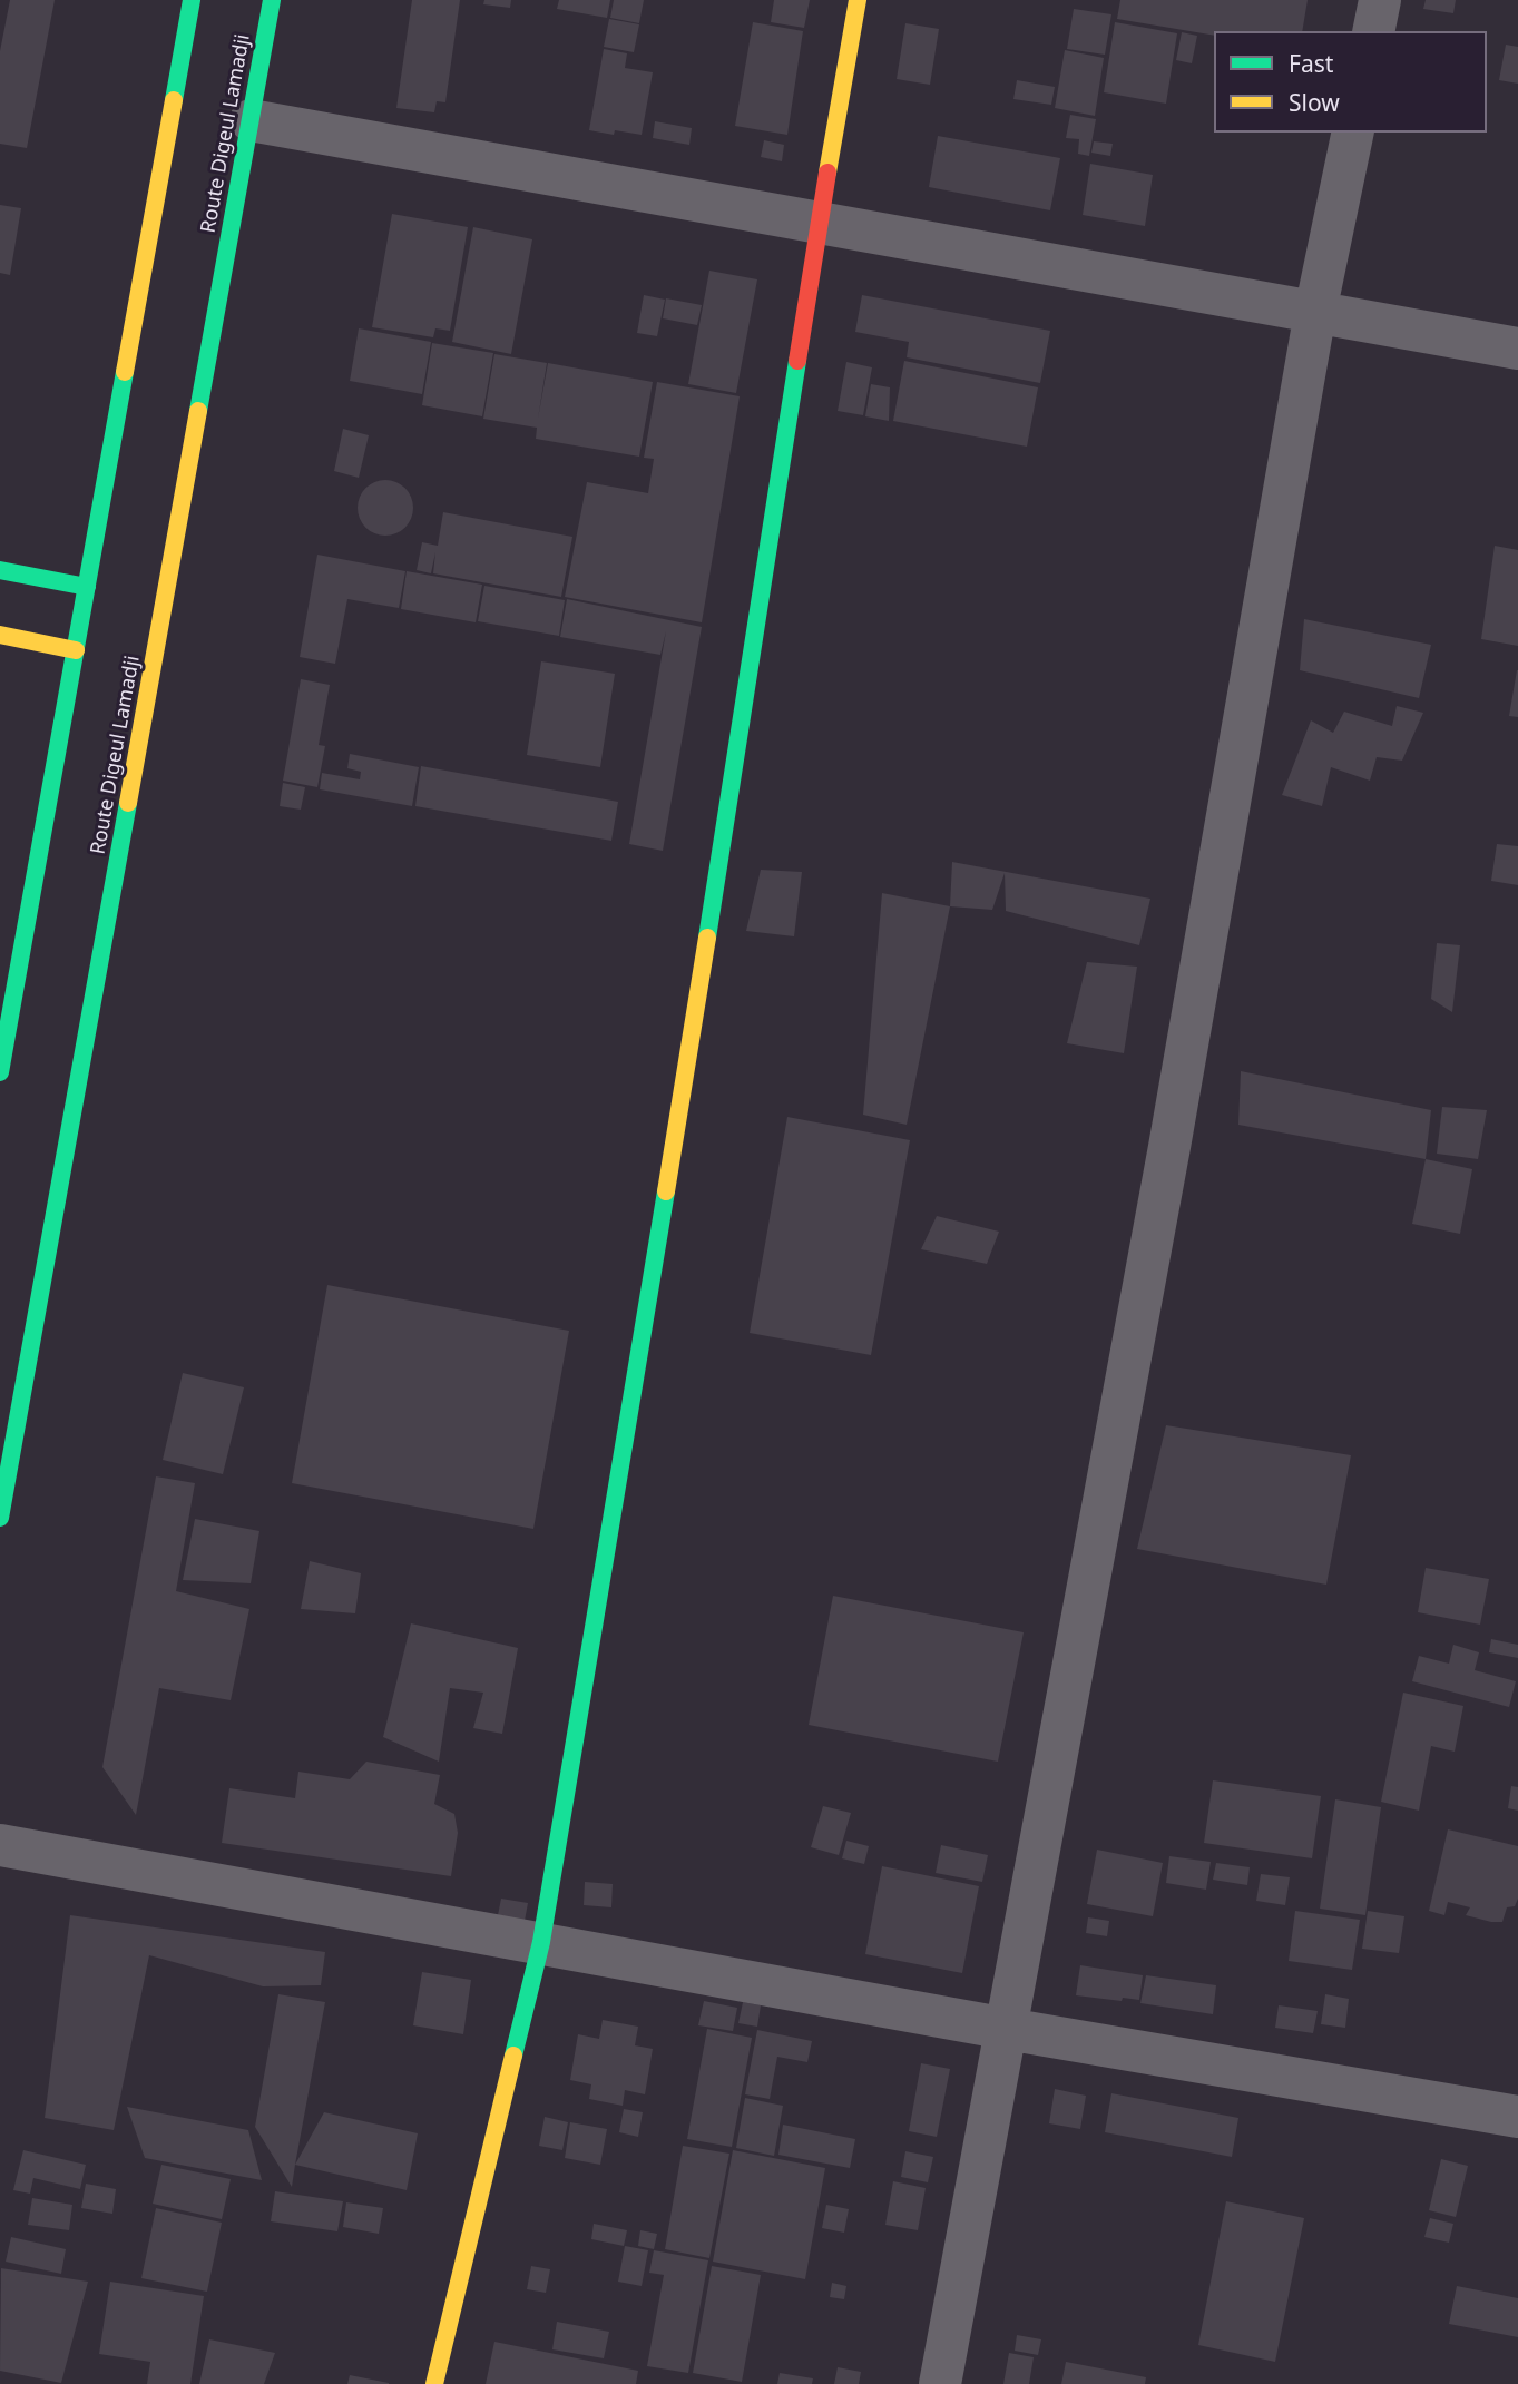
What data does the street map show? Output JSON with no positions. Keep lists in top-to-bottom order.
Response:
{
  "streets": {
    "main road": ["Route Digeul Lamadji"]
  },
  "legend": ["Fast", "Slow"]
}
